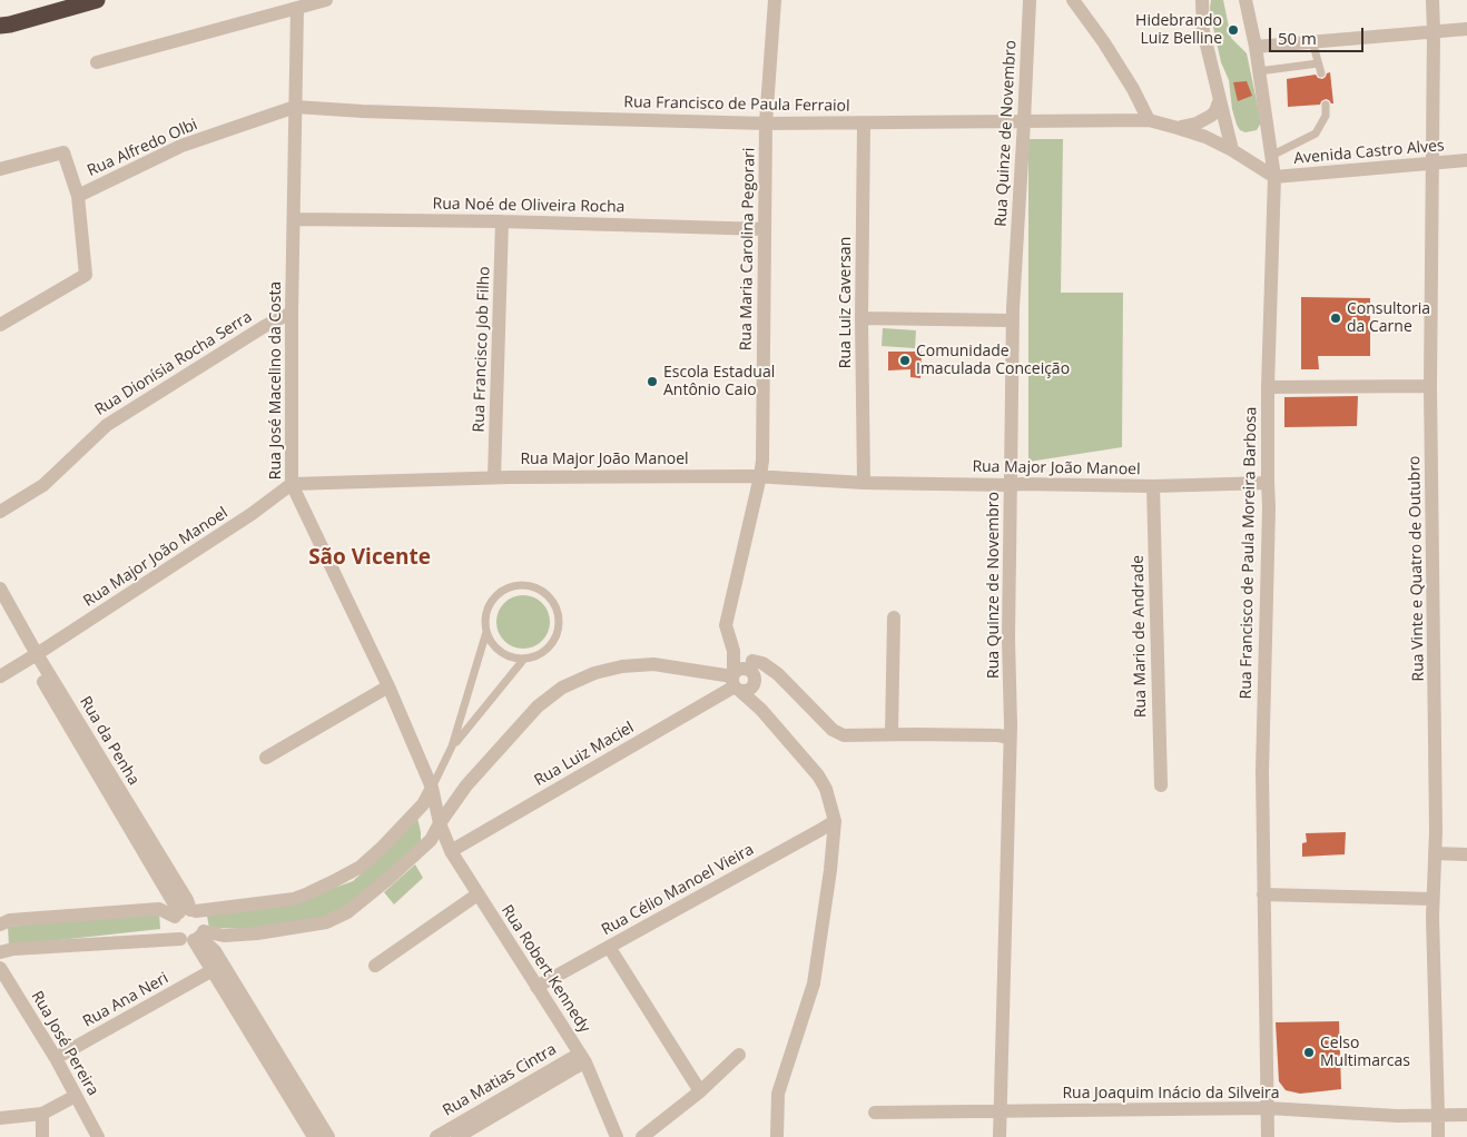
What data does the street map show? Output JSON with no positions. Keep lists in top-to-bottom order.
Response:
{
  "streets": {
    "street": [
      "Rua Francisco de Paula Ferraiol",
      "Rua Quinze de Novembro",
      "Rua Alfredo Olbi",
      "Avenida Castro Alves",
      "Rua Noé de Oliveira Rocha",
      "Rua Maria Carolina Pegorari",
      "Rua Luiz Caversan",
      "Rua Francisco Job Filho",
      "Rua Dionísia Rocha Serra",
      "Rua José Macelino da Costa",
      "Rua Major João Manoel",
      "Rua Francisco de Paula Moreira Barbosa",
      "Rua Vinte e Quatro de Outubro",
      "Rua Mario de Andrade",
      "Rua da Penha",
      "Rua Luiz Maciel",
      "Rua Célio Manoel Vieira",
      "Rua Robert Kennedy",
      "Rua Ana Neri",
      "Rua José Pereira",
      "Rua Matias Cintra",
      "Rua Joaquim Inácio da Silveira"
    ]
  },
  "crossings": [
    ["Rua Francisco de Paula Ferraiol", "Rua Quinze de Novembro"],
    ["Rua Francisco de Paula Ferraiol", "Rua Alfredo Olbi"],
    ["Rua Francisco de Paula Ferraiol", "Avenida Castro Alves"],
    ["Rua Francisco de Paula Ferraiol", "Rua Maria Carolina Pegorari"],
    ["Rua Francisco de Paula Ferraiol", "Rua Luiz Caversan"],
    ["Rua Francisco de Paula Ferraiol", "Rua José Macelino da Costa"],
    ["Rua Francisco de Paula Ferraiol", "Rua Francisco de Paula Moreira Barbosa"],
    ["Rua Quinze de Novembro", "Rua Major João Manoel"],
    ["Rua Quinze de Novembro", "Rua Joaquim Inácio da Silveira"],
    ["Rua Alfredo Olbi", "Rua José Macelino da Costa"],
    ["Avenida Castro Alves", "Rua Francisco de Paula Moreira Barbosa"],
    ["Avenida Castro Alves", "Rua Vinte e Quatro de Outubro"],
    ["Rua Noé de Oliveira Rocha", "Rua Maria Carolina Pegorari"],
    ["Rua Noé de Oliveira Rocha", "Rua Francisco Job Filho"],
    ["Rua Noé de Oliveira Rocha", "Rua José Macelino da Costa"],
    ["Rua Maria Carolina Pegorari", "Rua Major João Manoel"],
    ["Rua Maria Carolina Pegorari", "Rua Luiz Maciel"],
    ["Rua Luiz Caversan", "Rua Major João Manoel"],
    ["Rua Francisco Job Filho", "Rua Major João Manoel"],
    ["Rua Dionísia Rocha Serra", "Rua José Macelino da Costa"],
    ["Rua José Macelino da Costa", "Rua Major João Manoel"],
    ["Rua José Macelino da Costa", "Rua Robert Kennedy"],
    ["Rua Major João Manoel", "Rua Francisco de Paula Moreira Barbosa"],
    ["Rua Major João Manoel", "Rua Mario de Andrade"],
    ["Rua Major João Manoel", "Rua da Penha"],
    ["Rua Francisco de Paula Moreira Barbosa", "Rua Joaquim Inácio da Silveira"],
    ["Rua Vinte e Quatro de Outubro", "Rua Joaquim Inácio da Silveira"],
    ["Rua Luiz Maciel", "Rua Robert Kennedy"],
    ["Rua Célio Manoel Vieira", "Rua Robert Kennedy"],
    ["Rua Robert Kennedy", "Rua Matias Cintra"],
    ["Rua Ana Neri", "Rua José Pereira"]
  ],
  "districts": ["São Vicente"],
  "places": [
    "Hidebrando Luiz Belline",
    "Consultoria da Carne",
    "Comunidade Imaculada Conceição",
    "Escola Estadual Antônio Caio",
    "Celso Multimarcas"
  ],
  "scale_bar": "50 m"
}
